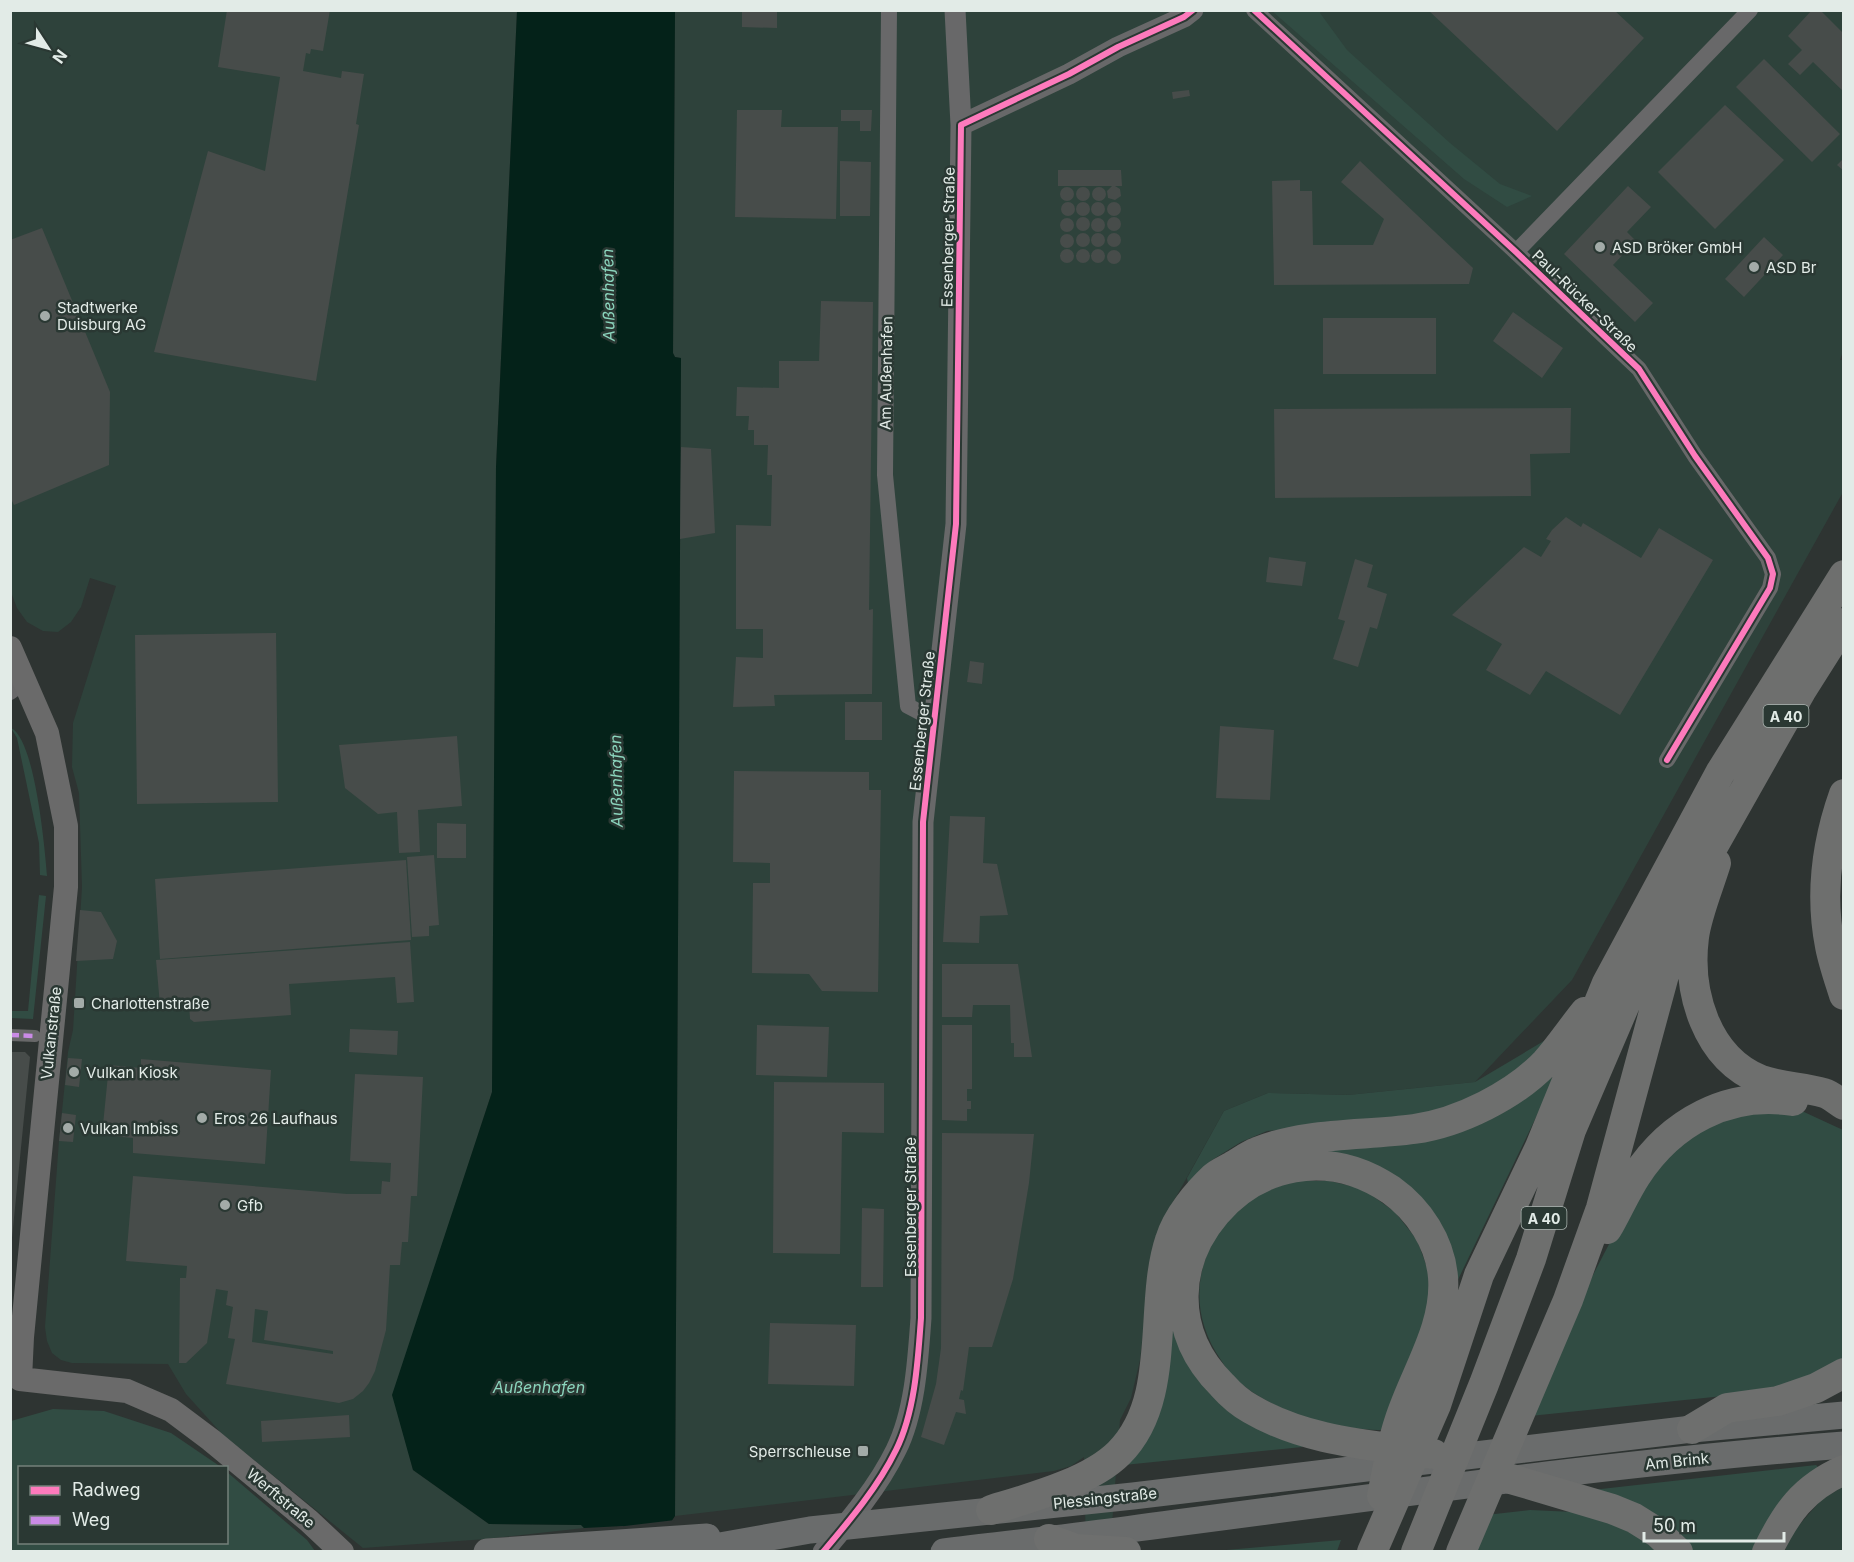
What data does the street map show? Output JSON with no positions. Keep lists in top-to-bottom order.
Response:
{
  "streets": {
    "highway": ["A 40", "Am Brink", "Plessingstraße"],
    "main road": ["Vulkanstraße", "Werftstraße"],
    "street": ["Essenberger Straße", "Paul-Rücker-Straße", "Am Außenhafen"]
  },
  "crossings": [
    ["Essenberger Straße", "Am Außenhafen"],
    ["Essenberger Straße", "Plessingstraße"],
    ["Vulkanstraße", "Werftstraße"]
  ],
  "water": ["Außenhafen"],
  "places": {
    "other": [
      "ASD Bröker GmbH",
      "ASD Br",
      "Stadtwerke Duisburg AG",
      "Vulkan Kiosk",
      "Eros 26 Laufhaus",
      "Vulkan Imbiss",
      "Gfb"
    ],
    "transit": ["Charlottenstraße", "Sperrschleuse"]
  },
  "legend": ["Radweg", "Weg"],
  "scale_bar": "50 m",
  "north": "bottom right"
}
